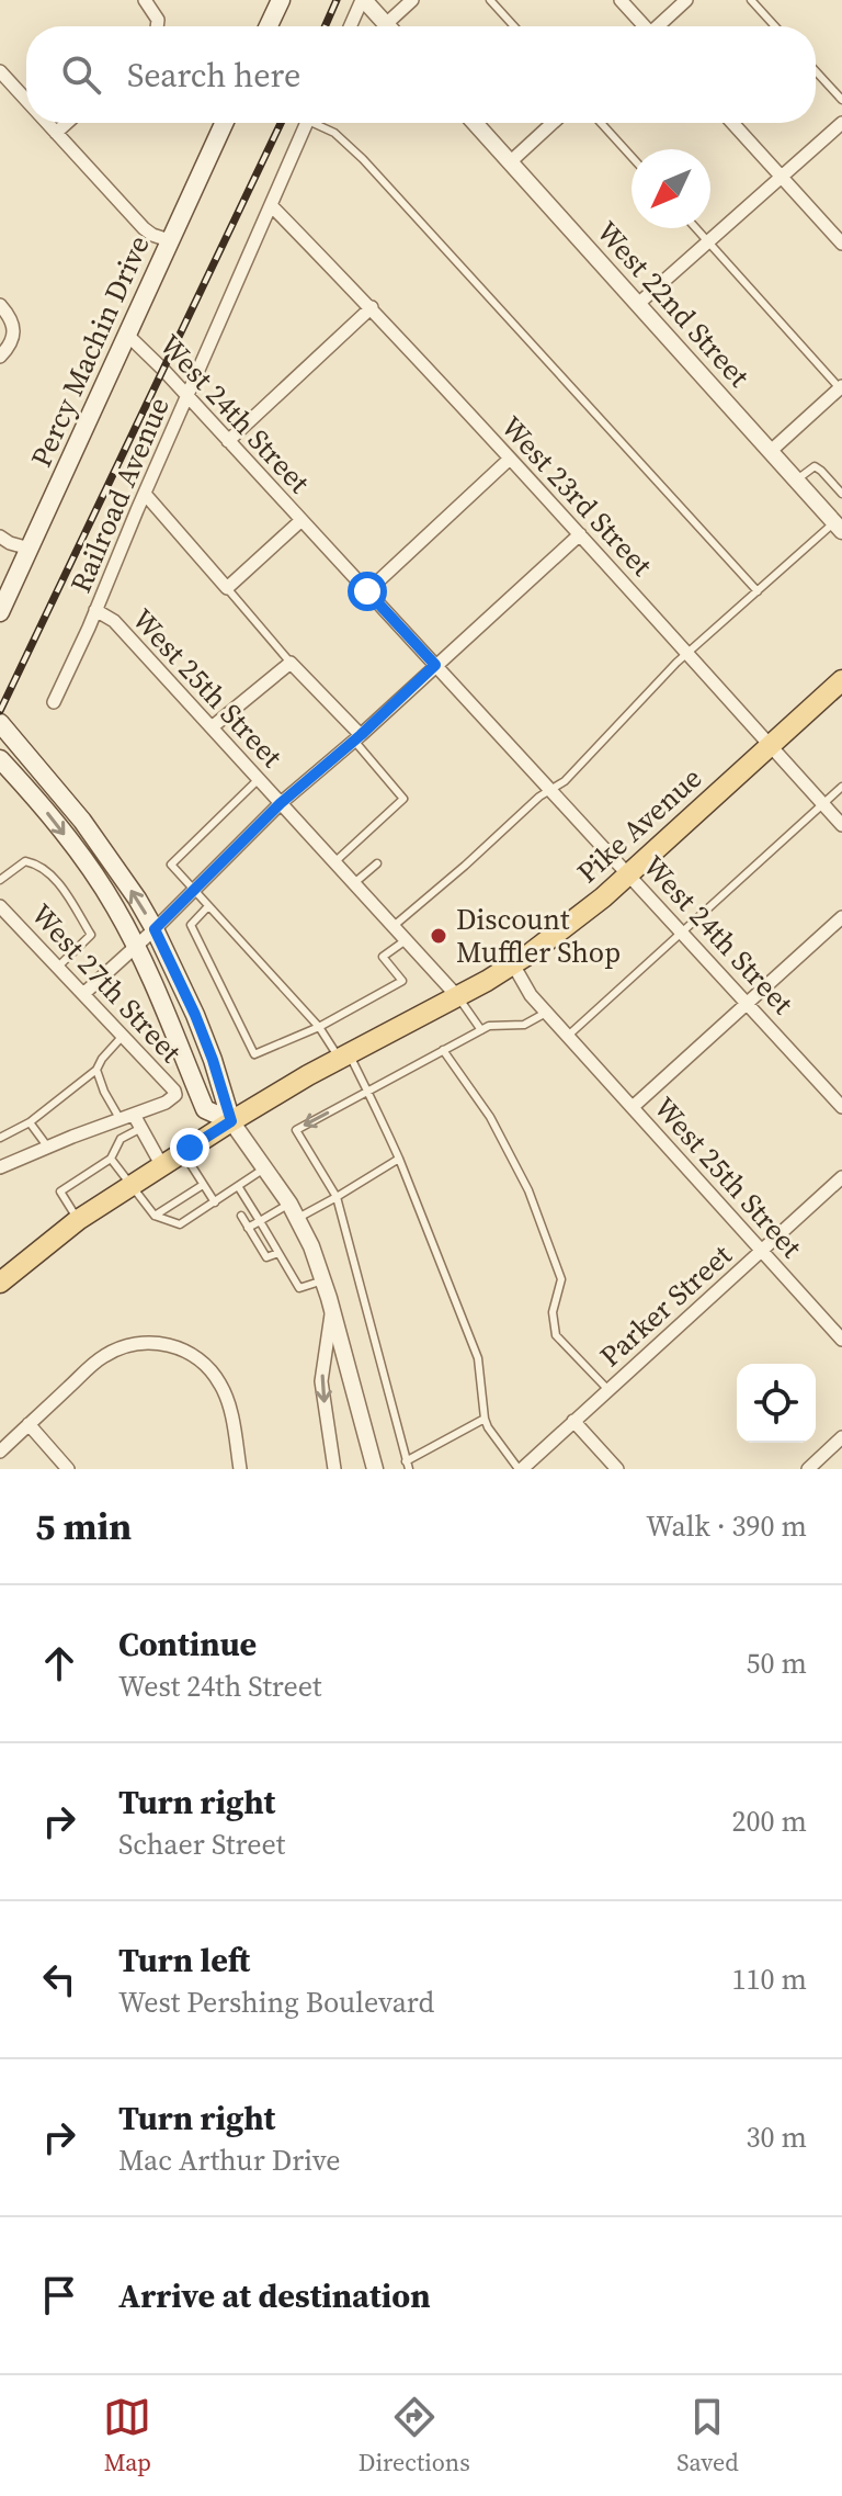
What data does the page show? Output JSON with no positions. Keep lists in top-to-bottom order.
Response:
{
  "streets": {
    "main road": ["Percy Machin Drive", "Pike Avenue"],
    "street": [
      "West 22nd Street",
      "West 24th Street",
      "Railroad Avenue",
      "West 23rd Street",
      "West 25th Street",
      "West 27th Street",
      "Parker Street"
    ]
  },
  "crossings": [
    ["Percy Machin Drive", "West 24th Street"],
    ["West 24th Street", "Railroad Avenue"],
    ["West 24th Street", "Pike Avenue"],
    ["Railroad Avenue", "West 23rd Street"],
    ["Railroad Avenue", "West 25th Street"],
    ["West 23rd Street", "Pike Avenue"],
    ["West 25th Street", "Pike Avenue"],
    ["West 25th Street", "Parker Street"]
  ],
  "places": ["Discount Muffler Shop"],
  "north": "bottom left",
  "page": {
    "search": "Search here",
    "heading": ["5 min", "Walk · 390 m"],
    "list": [
      ["Continue", "West 24th Street", "50 m"],
      ["Turn right", "Schaer Street", "200 m"],
      ["Turn left", "West Pershing Boulevard", "110 m"],
      ["Turn right", "Mac Arthur Drive", "30 m"],
      "Arrive at destination"
    ],
    "nav": ["Map", "Directions", "Saved"]
  }
}
